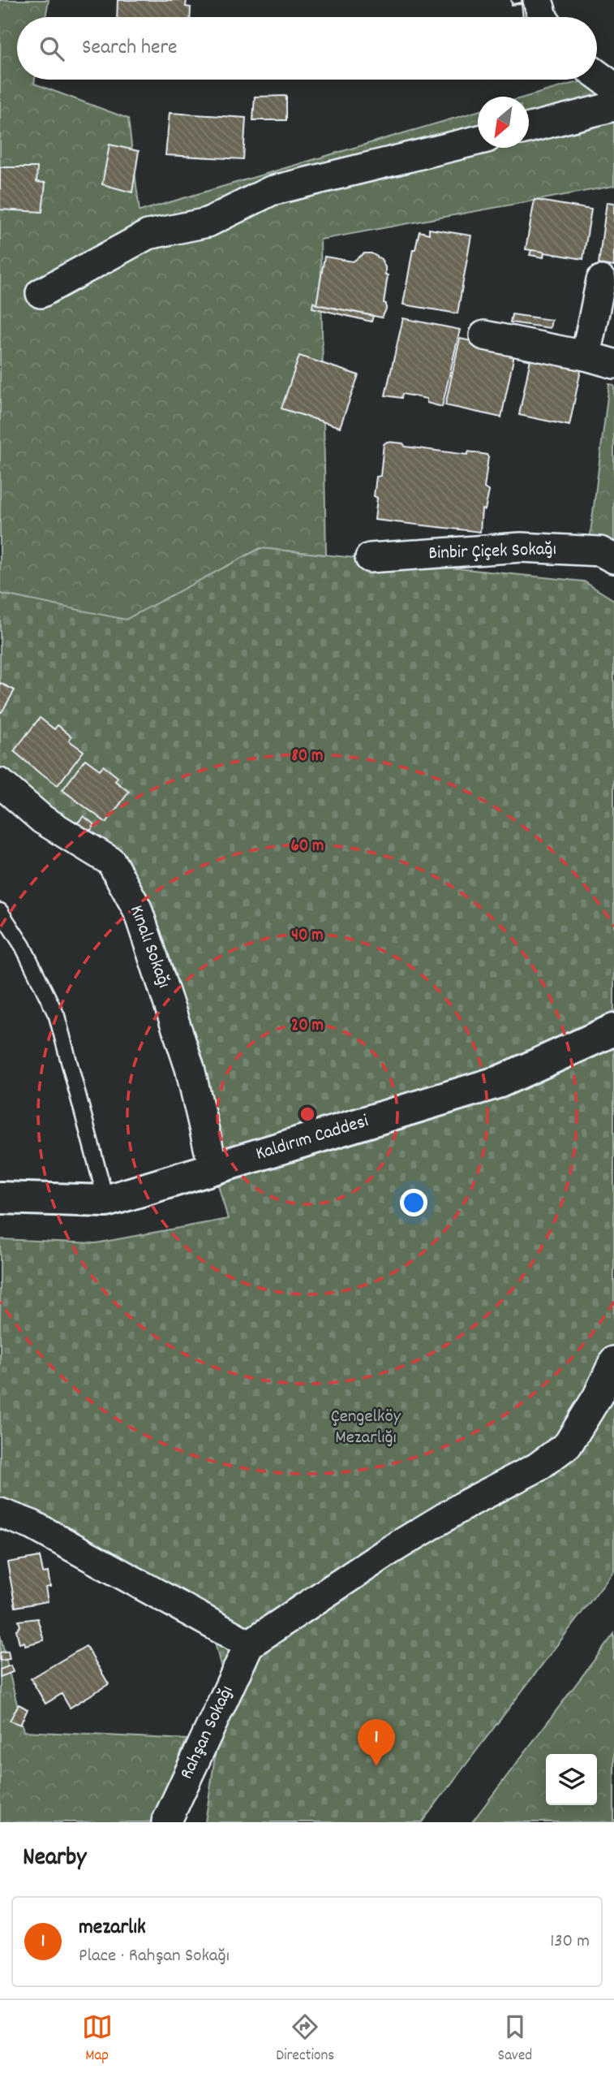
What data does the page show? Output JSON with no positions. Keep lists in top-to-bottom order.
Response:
{
  "streets": {
    "street": [
      "Binbir Çiçek Sokağı",
      "Kınalı Sokağı",
      "Kaldırım Caddesi",
      "Rahşan Sokağı"
    ]
  },
  "crossings": [
    ["Kınalı Sokağı", "Kaldırım Caddesi"]
  ],
  "parks": ["Çengelköy Mezarlığı"],
  "north": "bottom left",
  "page": {
    "search": "Search here",
    "pins": "1",
    "heading": "Nearby",
    "list": [
      {
        "mark": "1",
        "name": "mezarlık",
        "note": "Place · Rahşan Sokağı",
        "value": "130 m"
      }
    ],
    "nav": ["Map", "Directions", "Saved"]
  },
  "rings": [
    "80 m",
    "60 m",
    "40 m",
    "20 m"
  ]
}
